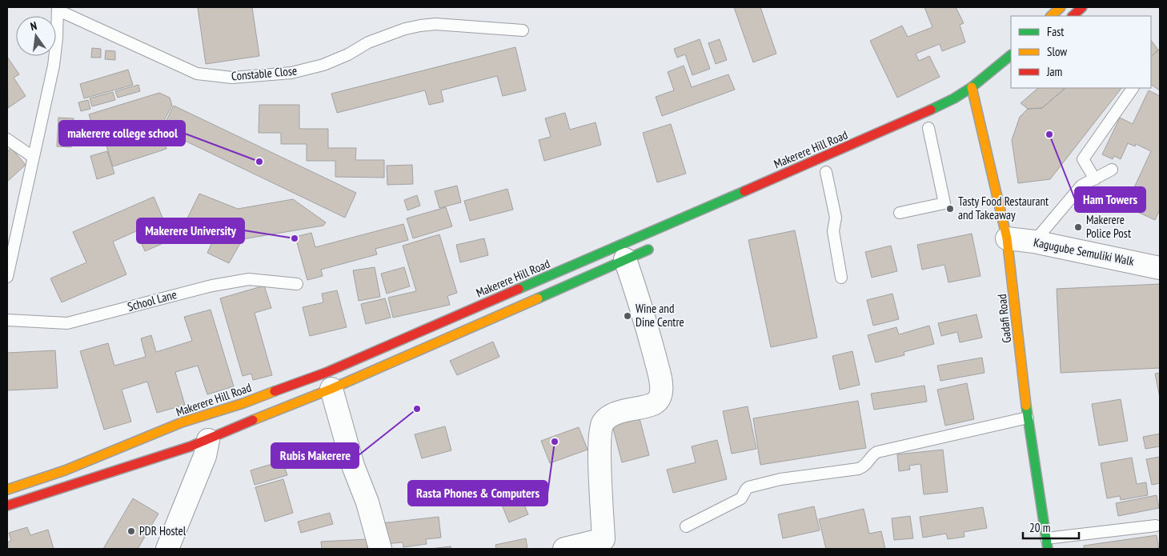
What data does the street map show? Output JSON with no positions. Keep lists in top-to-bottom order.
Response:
{
  "streets": {
    "main road": ["Makerere Hill Road", "Gadafi Road"],
    "street": ["Kagugube Semuliki Walk"],
    "lane": ["Constable Close", "School Lane"]
  },
  "crossings": [
    ["Makerere Hill Road", "Gadafi Road"],
    ["Kagugube Semuliki Walk", "Gadafi Road"]
  ],
  "places": [
    "Ham Towers",
    "makerere college school",
    "Tasty Food Restaurant and Takeaway",
    "Makerere Police Post",
    "Makerere University",
    "Wine and Dine Centre",
    "Rubis Makerere",
    "Rasta Phones & Computers",
    "PDR Hostel"
  ],
  "legend": ["Fast", "Slow", "Jam"],
  "scale_bar": "20 m",
  "north": "top"
}
